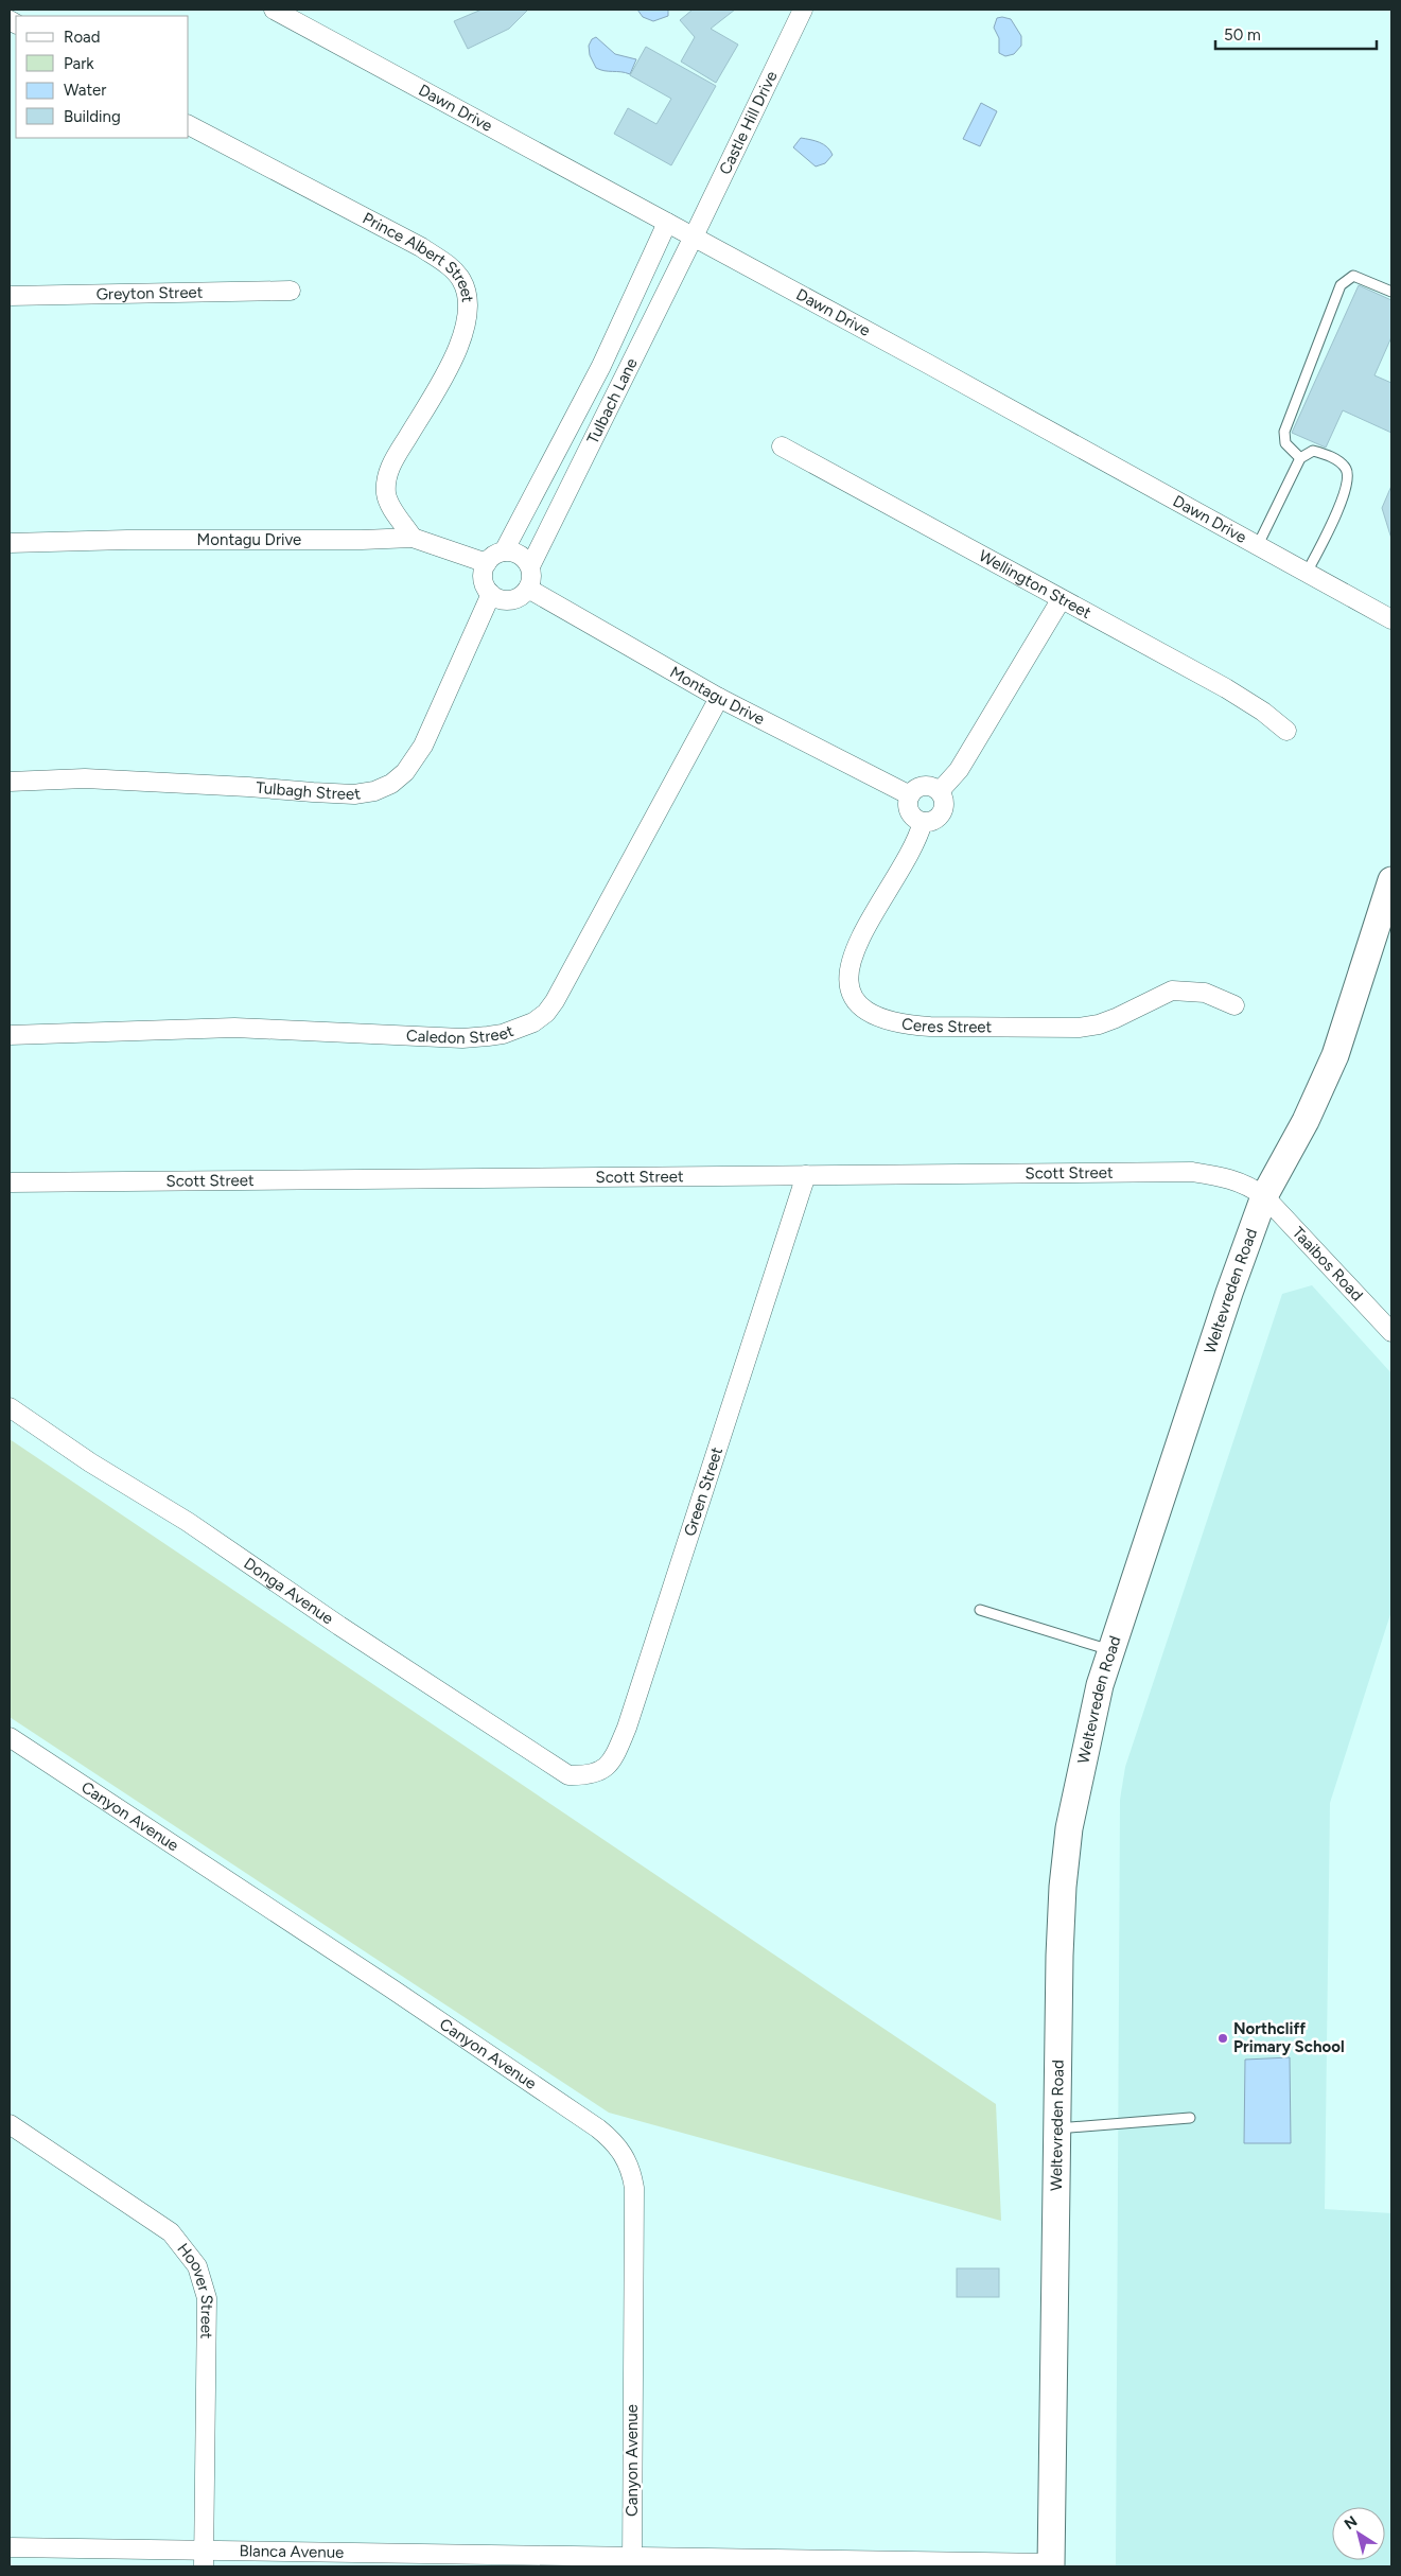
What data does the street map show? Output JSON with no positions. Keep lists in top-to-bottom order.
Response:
{
  "streets": {
    "main road": ["Weltevreden Road"],
    "street": [
      "Dawn Drive",
      "Castle Hill Drive",
      "Prince Albert Street",
      "Greyton Street",
      "Tulbach Lane",
      "Montagu Drive",
      "Wellington Street",
      "Tulbagh Street",
      "Ceres Street",
      "Caledon Street",
      "Scott Street",
      "Taaibos Road",
      "Green Street",
      "Donga Avenue",
      "Canyon Avenue",
      "Hoover Street",
      "Blanca Avenue"
    ]
  },
  "crossings": [
    ["Dawn Drive", "Castle Hill Drive"],
    ["Dawn Drive", "Tulbach Lane"],
    ["Castle Hill Drive", "Tulbach Lane"],
    ["Prince Albert Street", "Montagu Drive"],
    ["Tulbach Lane", "Montagu Drive"],
    ["Tulbach Lane", "Tulbagh Street"],
    ["Montagu Drive", "Tulbagh Street"],
    ["Montagu Drive", "Ceres Street"],
    ["Montagu Drive", "Caledon Street"],
    ["Scott Street", "Taaibos Road"],
    ["Scott Street", "Weltevreden Road"],
    ["Scott Street", "Green Street"],
    ["Taaibos Road", "Weltevreden Road"],
    ["Weltevreden Road", "Blanca Avenue"],
    ["Green Street", "Donga Avenue"],
    ["Canyon Avenue", "Blanca Avenue"],
    ["Hoover Street", "Blanca Avenue"]
  ],
  "places": ["Northcliff Primary School"],
  "legend": [
    "Road",
    "Park",
    "Water",
    "Building"
  ],
  "scale_bar": "50 m",
  "north": "top left"
}
